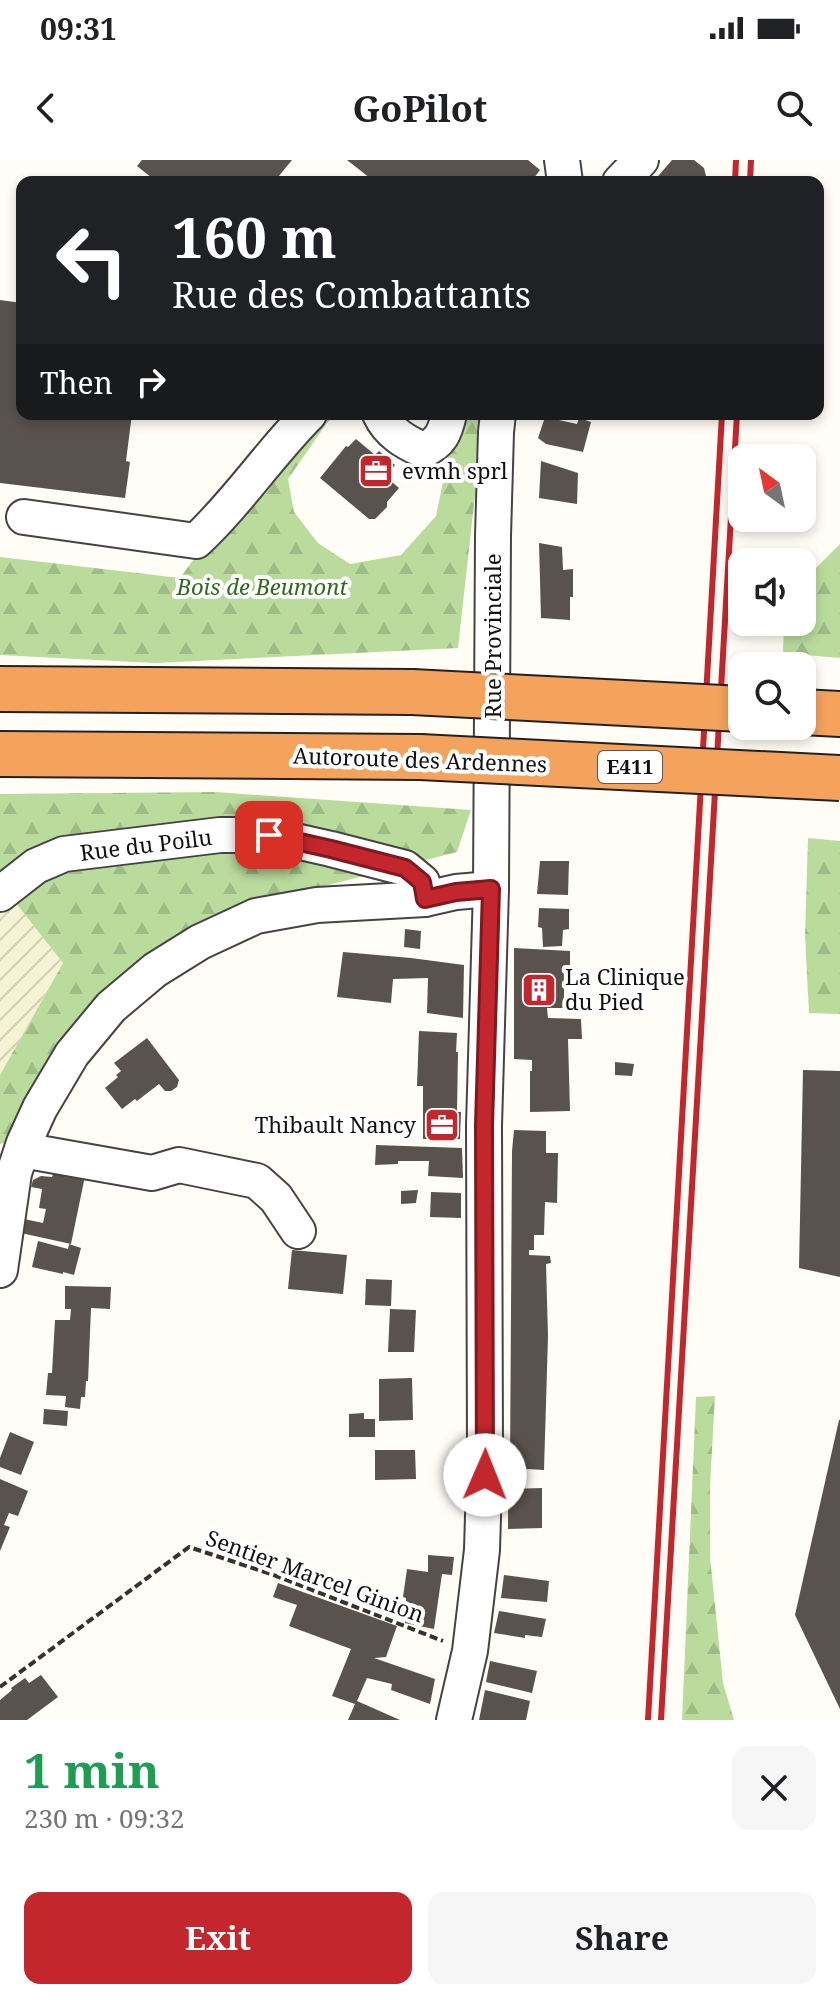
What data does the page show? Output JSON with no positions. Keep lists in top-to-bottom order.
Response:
{
  "streets": {
    "highway": ["Autoroute des Ardennes", "E411"],
    "street": ["Rue Provinciale", "Rue du Poilu"],
    "path": ["Sentier Marcel Ginion"]
  },
  "crossings": [
    ["Rue Provinciale", "Sentier Marcel Ginion"]
  ],
  "parks": ["Bois de Beumont"],
  "places": {
    "office": ["evmh sprl", "Thibault Nancy"],
    "building": ["La Clinique du Pied"]
  },
  "north": "top left",
  "page": {
    "status": "09:31",
    "header": "GoPilot",
    "turn": ["160 m", "Rue des Combattants"],
    "then": "Then",
    "heading": ["1 min", "230 m · 09:32"],
    "buttons": ["Exit", "Share"]
  }
}
